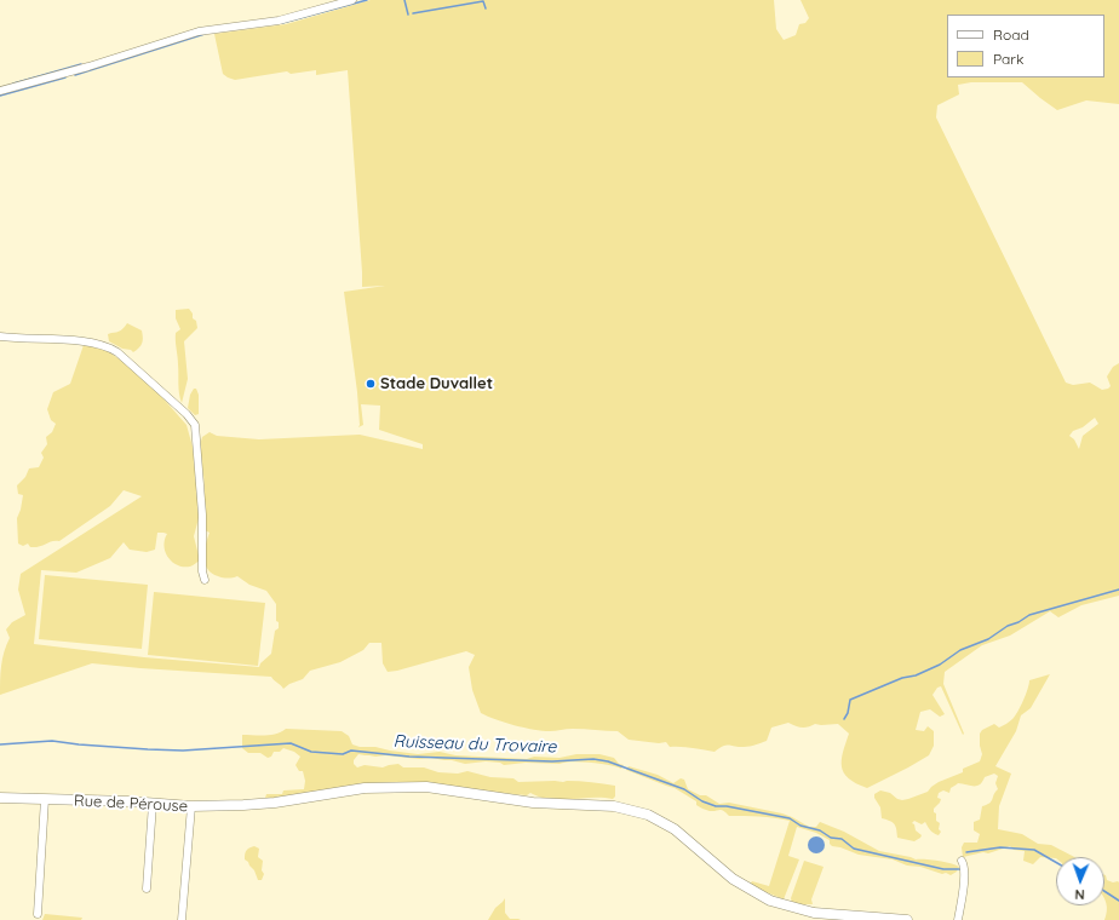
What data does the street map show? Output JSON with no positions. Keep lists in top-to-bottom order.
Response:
{
  "streets": {
    "street": ["Rue de Pérouse"]
  },
  "water": ["Ruisseau du Trovaire"],
  "places": ["Stade Duvallet"],
  "legend": ["Road", "Park"],
  "north": "bottom"
}
